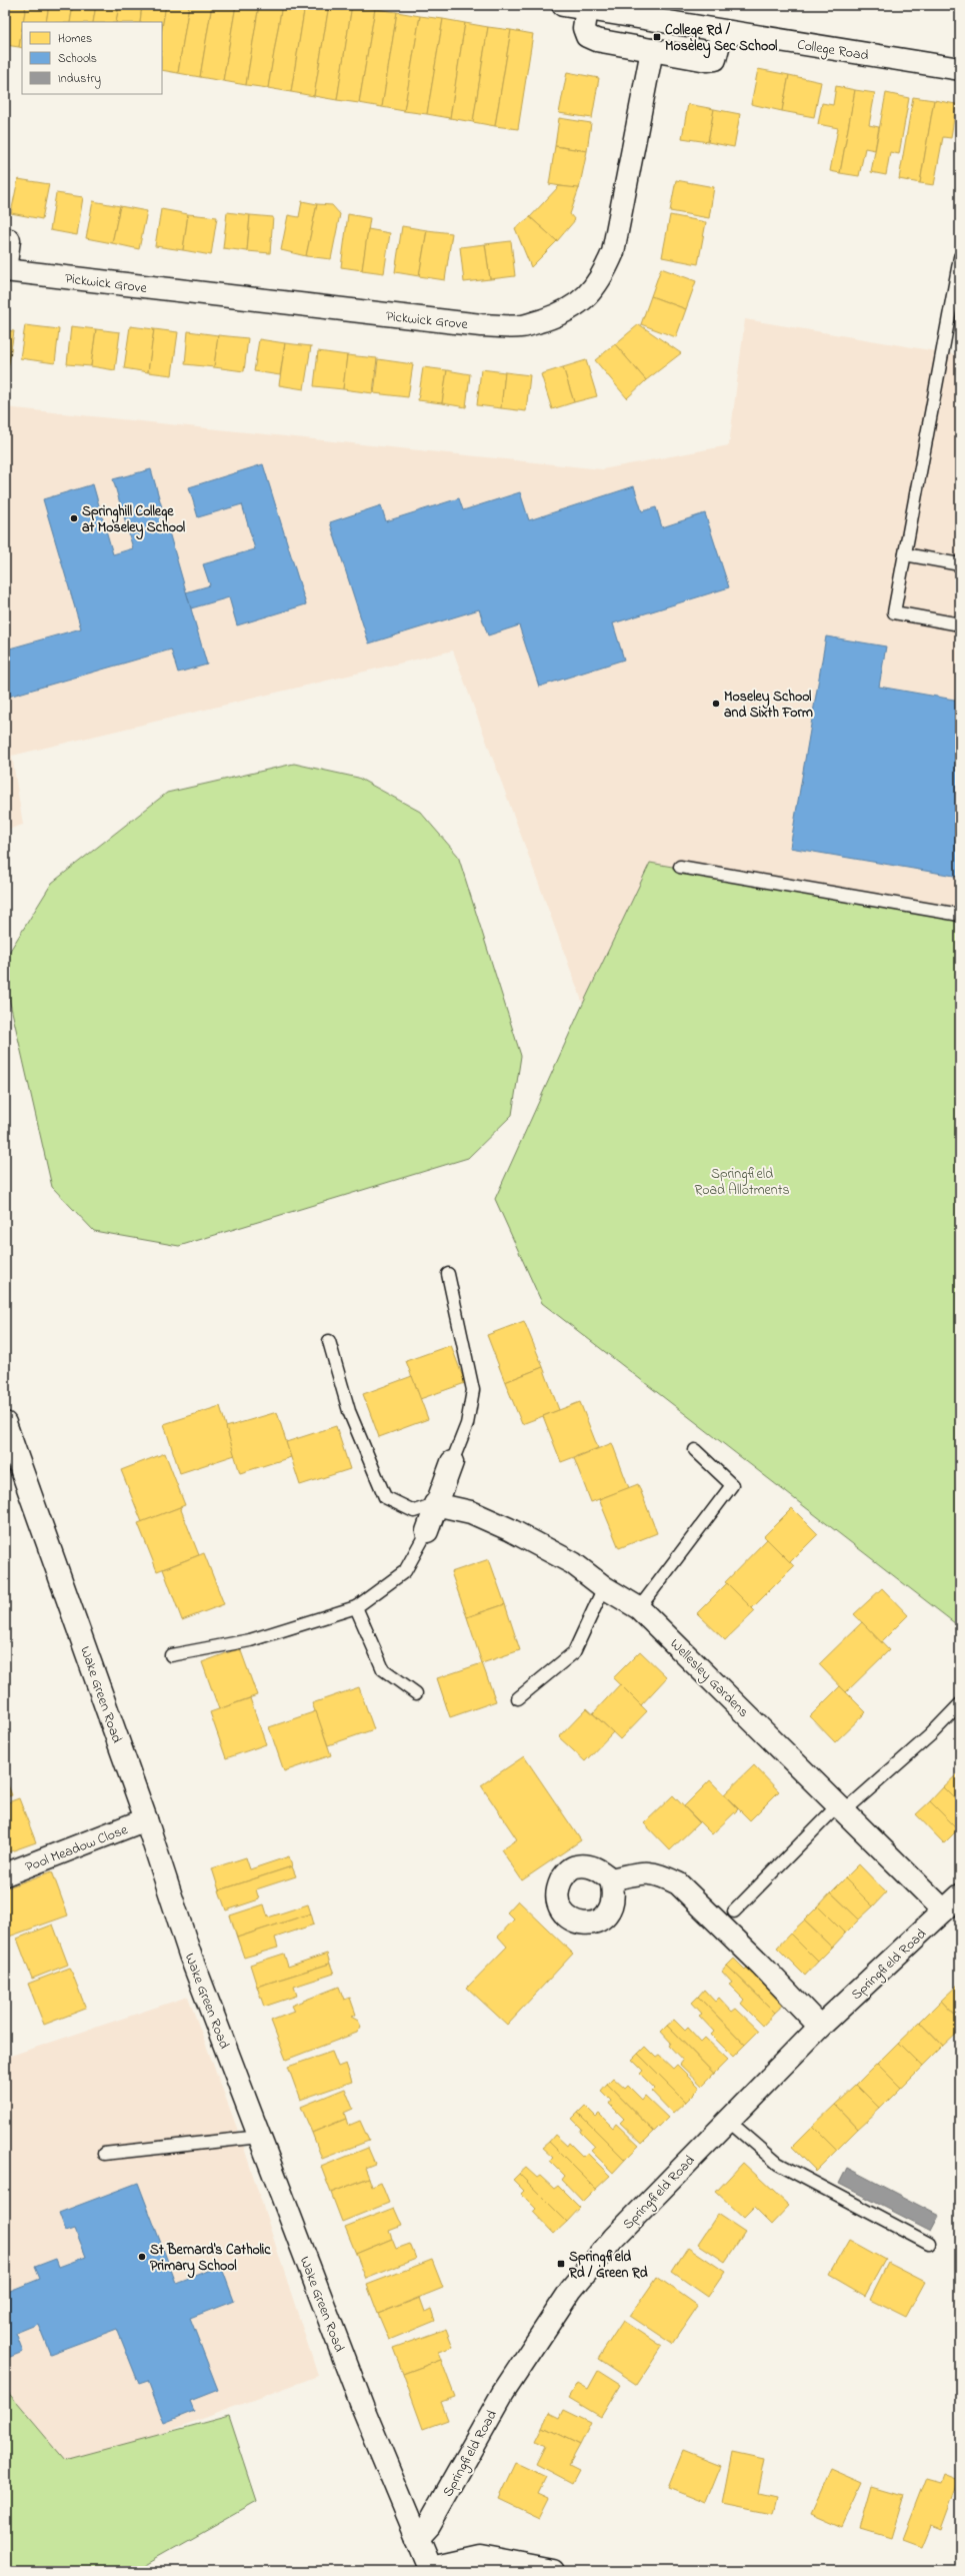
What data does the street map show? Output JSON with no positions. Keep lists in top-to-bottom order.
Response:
{
  "streets": {
    "street": [
      "College Road",
      "Pickwick Grove",
      "Wellesley Gardens",
      "Wake Green Road",
      "Pool Meadow Close",
      "Springfield Road"
    ]
  },
  "crossings": [
    ["Wellesley Gardens", "Springfield Road"],
    ["Wake Green Road", "Pool Meadow Close"],
    ["Wake Green Road", "Springfield Road"]
  ],
  "parks": ["Springfield Road Allotments"],
  "places": {
    "transit": ["College Rd / Moseley Sec School", "Springfield Rd / Green Rd"],
    "other": ["Springhill College at Moseley School", "Moseley School and Sixth Form", "St Bernard's Catholic Primary School"]
  },
  "legend": ["Homes", "Schools", "Industry"]
}
